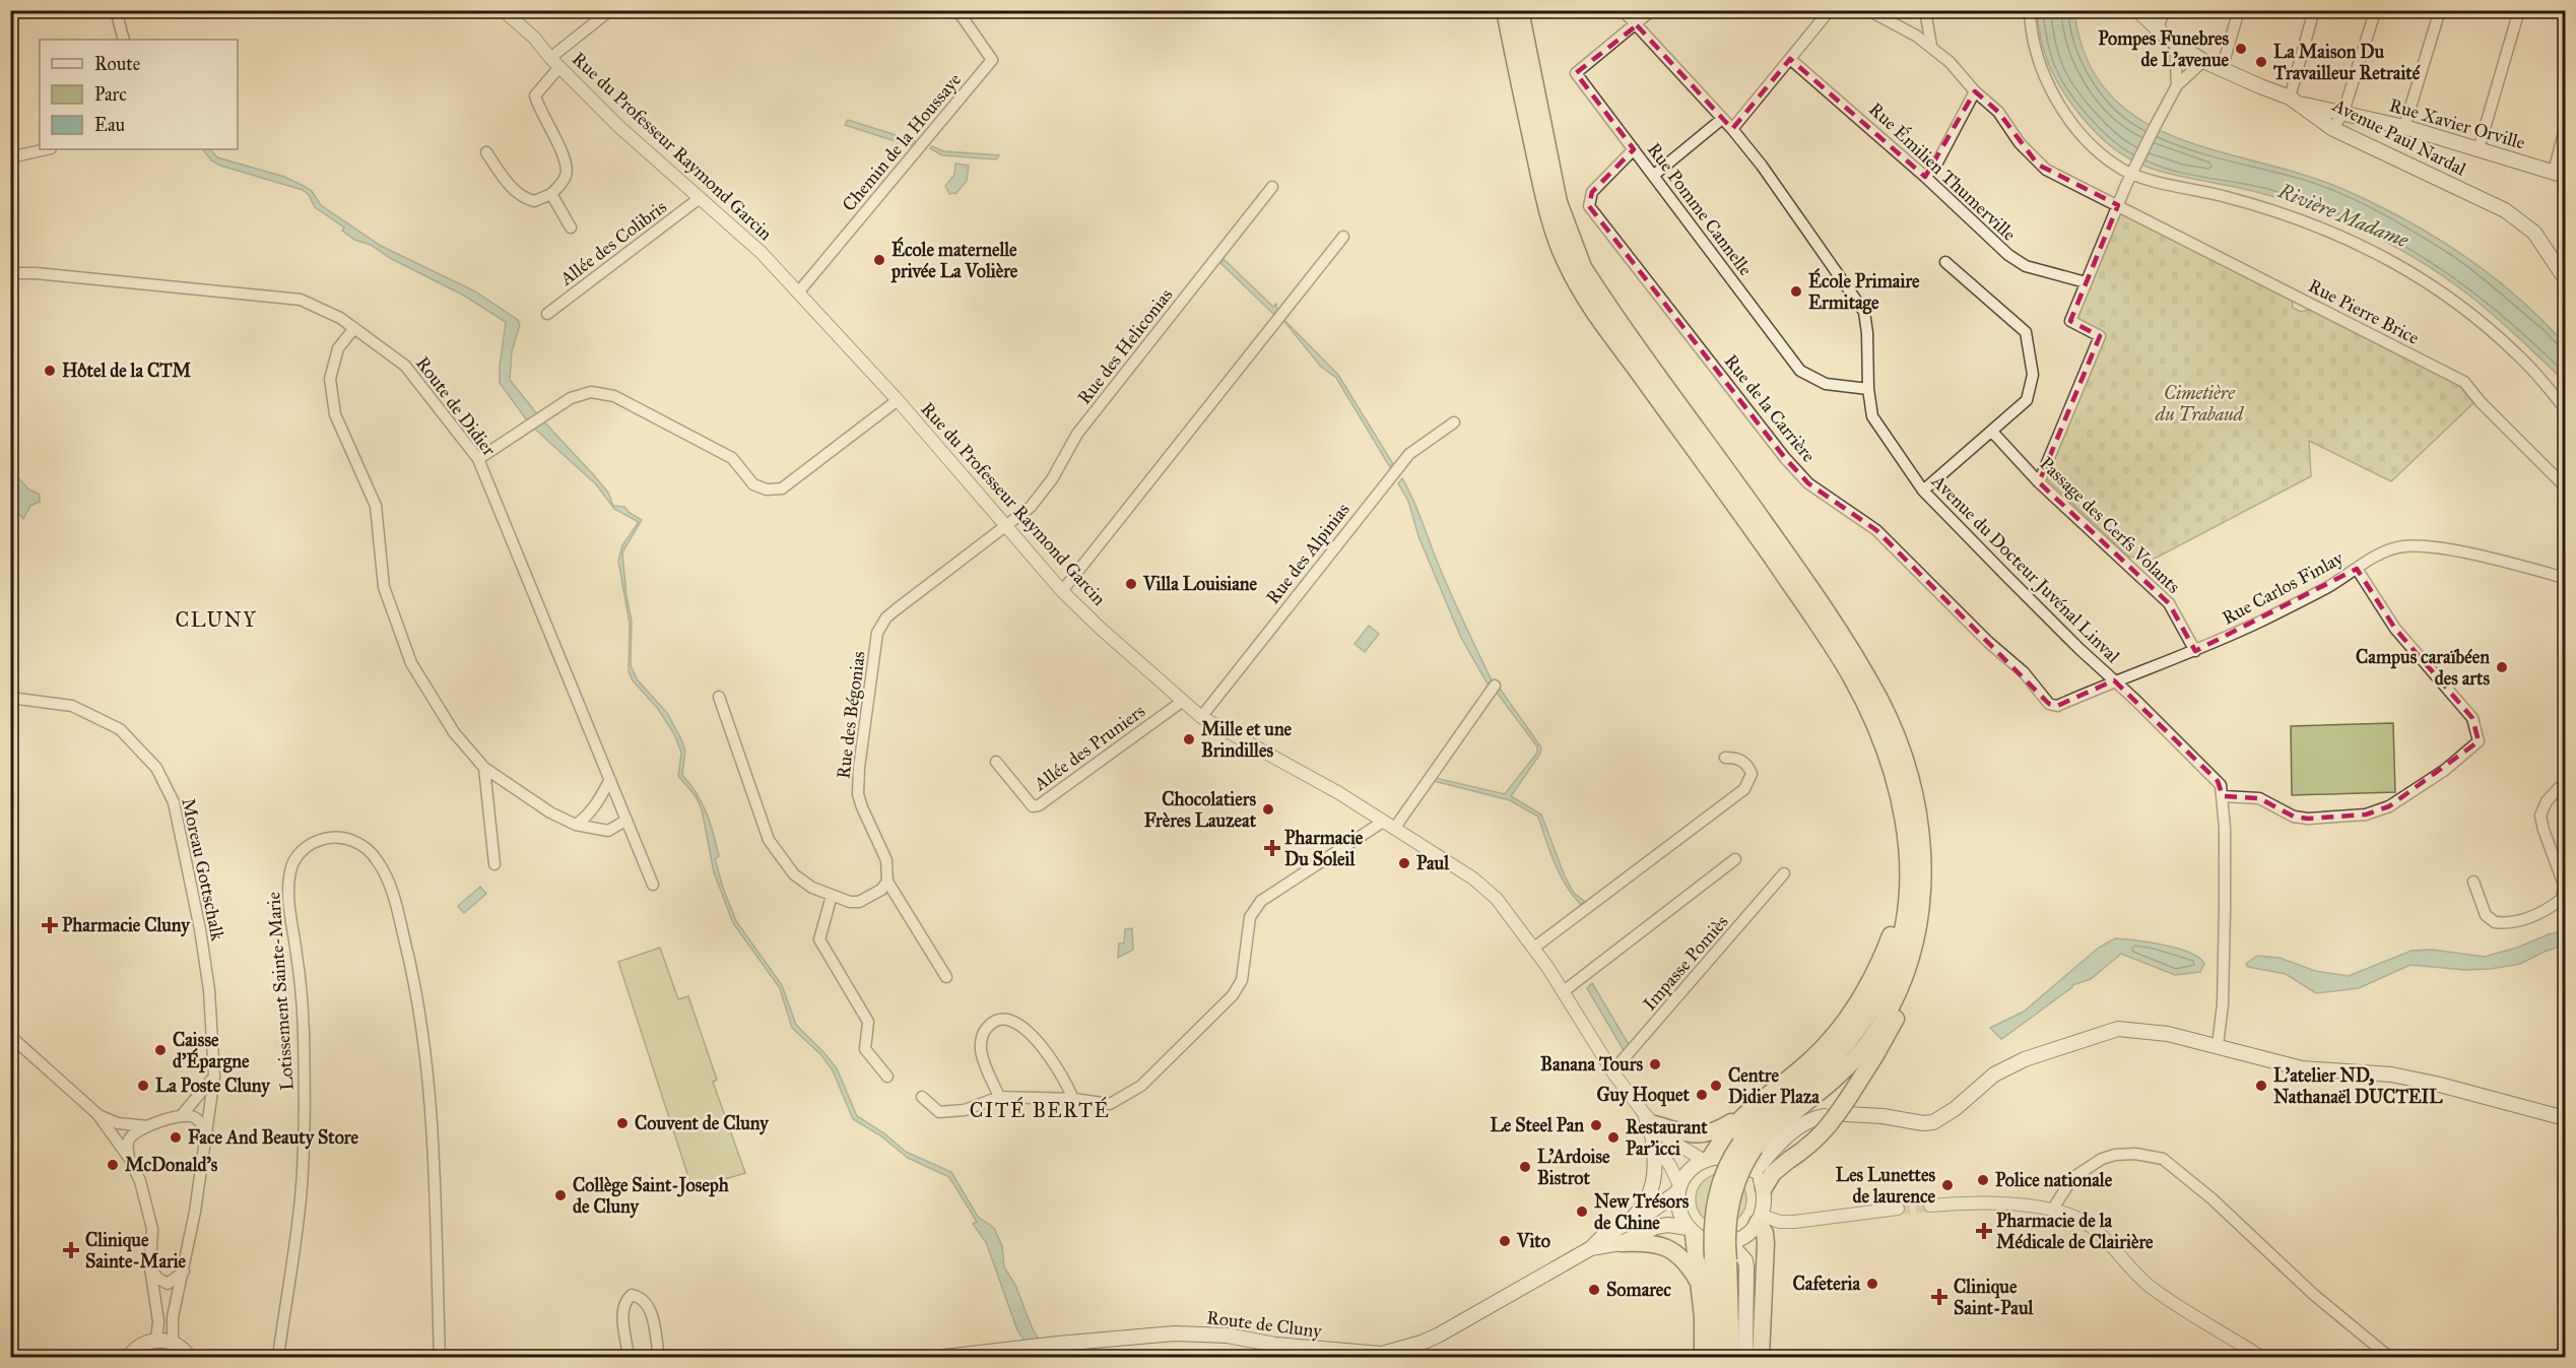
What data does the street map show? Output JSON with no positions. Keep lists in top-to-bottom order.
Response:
{
  "streets": {
    "main road": ["Rue Xavier Orville", "Avenue Paul Nardal", "Route de Cluny"],
    "street": [
      "Chemin de la Houssaye",
      "Rue du Professeur Raymond Garcin",
      "Rue Émilien Thumerville",
      "Rue Pomme Cannelle",
      "Allée des Colibris",
      "Rue Pierre Brice",
      "Rue des Heliconias",
      "Route de Didier",
      "Rue de la Carrière",
      "Passage des Cerfs Volants",
      "Rue des Alpinias",
      "Avenue du Docteur Juvénal Linval",
      "Rue Carlos Finlay",
      "Rue des Bégonias",
      "Allée des Pruniers",
      "Moreau Gottschalk",
      "Impasse Pomiès",
      "Lotissement Sainte-Marie"
    ]
  },
  "crossings": [
    ["Rue Xavier Orville", "Avenue Paul Nardal"],
    ["Chemin de la Houssaye", "Rue du Professeur Raymond Garcin"],
    ["Rue du Professeur Raymond Garcin", "Allée des Colibris"],
    ["Rue du Professeur Raymond Garcin", "Rue des Heliconias"],
    ["Rue du Professeur Raymond Garcin", "Rue des Alpinias"],
    ["Rue du Professeur Raymond Garcin", "Rue des Bégonias"],
    ["Rue du Professeur Raymond Garcin", "Allée des Pruniers"],
    ["Rue du Professeur Raymond Garcin", "Impasse Pomiès"],
    ["Rue du Professeur Raymond Garcin", "Route de Cluny"],
    ["Rue Pomme Cannelle", "Rue de la Carrière"],
    ["Rue Pomme Cannelle", "Avenue du Docteur Juvénal Linval"],
    ["Rue des Heliconias", "Rue des Bégonias"],
    ["Rue de la Carrière", "Rue Carlos Finlay"],
    ["Passage des Cerfs Volants", "Rue Carlos Finlay"],
    ["Avenue du Docteur Juvénal Linval", "Rue Carlos Finlay"]
  ],
  "districts": ["CLUNY", "CITÉ BERTÉ"],
  "water": ["Rivière Madame"],
  "parks": ["Cimetière du Trabaud"],
  "places": {
    "other": [
      "Pompes Funebres de L'avenue",
      "La Maison Du Travailleur Retraité",
      "École maternelle privée La Volière",
      "École Primaire Ermitage",
      "Hôtel de la CTM",
      "Villa Louisiane",
      "Campus caraïbéen des arts",
      "Mille et une Brindilles",
      "Chocolatiers Frères Lauzeat",
      "Paul",
      "Caisse d'Épargne",
      "Banana Tours",
      "La Poste Cluny",
      "Centre Didier Plaza",
      "L'atelier ND, Nathanaël DUCTEIL",
      "Guy Hoquet",
      "Couvent de Cluny",
      "Le Steel Pan",
      "Face And Beauty Store",
      "Restaurant Par'icci",
      "McDonald's",
      "L'Ardoise Bistrot",
      "Police nationale",
      "Les Lunettes de laurence",
      "Collège Saint-Joseph de Cluny",
      "New Trésors de Chine",
      "Vito",
      "Cafeteria",
      "Somarec"
    ],
    "health": [
      "Pharmacie Du Soleil",
      "Pharmacie Cluny",
      "Pharmacie de la Médicale de Clairière",
      "Clinique Sainte-Marie",
      "Clinique Saint-Paul"
    ]
  },
  "legend": ["Route", "Parc", "Eau"]
}
